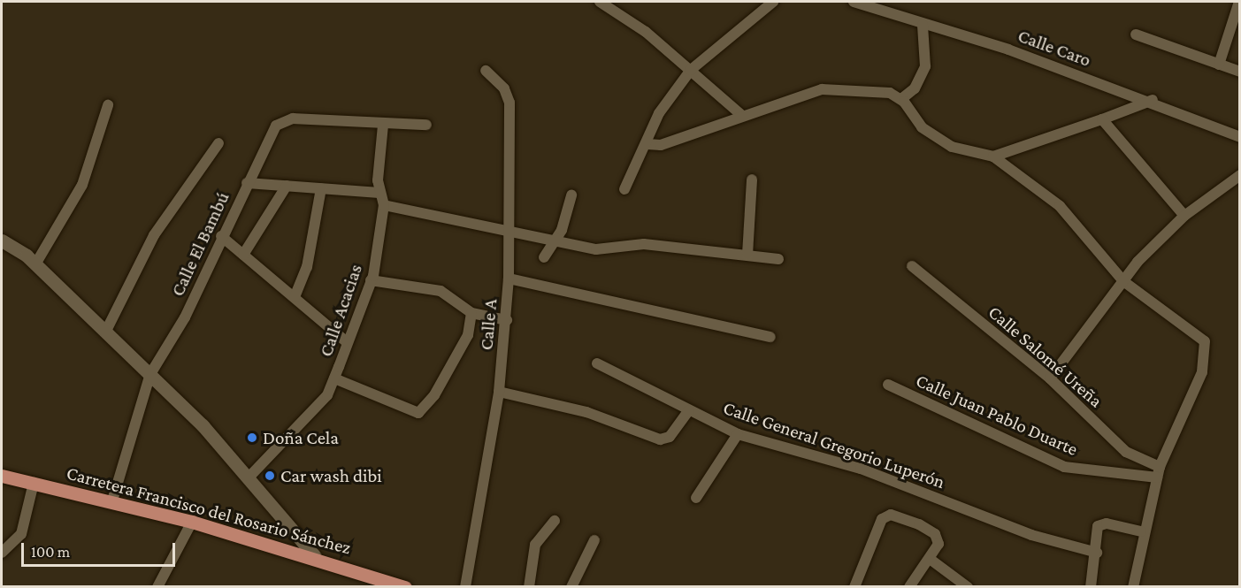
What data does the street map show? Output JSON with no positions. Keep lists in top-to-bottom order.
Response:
{
  "streets": {
    "main road": ["Carretera Francisco del Rosario Sánchez"],
    "street": [
      "Calle Caro",
      "Calle El Bambú",
      "Calle Acacias",
      "Calle A",
      "Calle Salomé Ureña",
      "Calle Juan Pablo Duarte",
      "Calle General Gregorio Luperón"
    ]
  },
  "crossings": [
    ["Calle El Bambú", "Calle Acacias"],
    ["Calle El Bambú", "Carretera Francisco del Rosario Sánchez"],
    ["Calle Salomé Ureña", "Calle Juan Pablo Duarte"]
  ],
  "places": ["Doña Cela", "Car wash dibi"],
  "scale_bar": "100 m"
}
